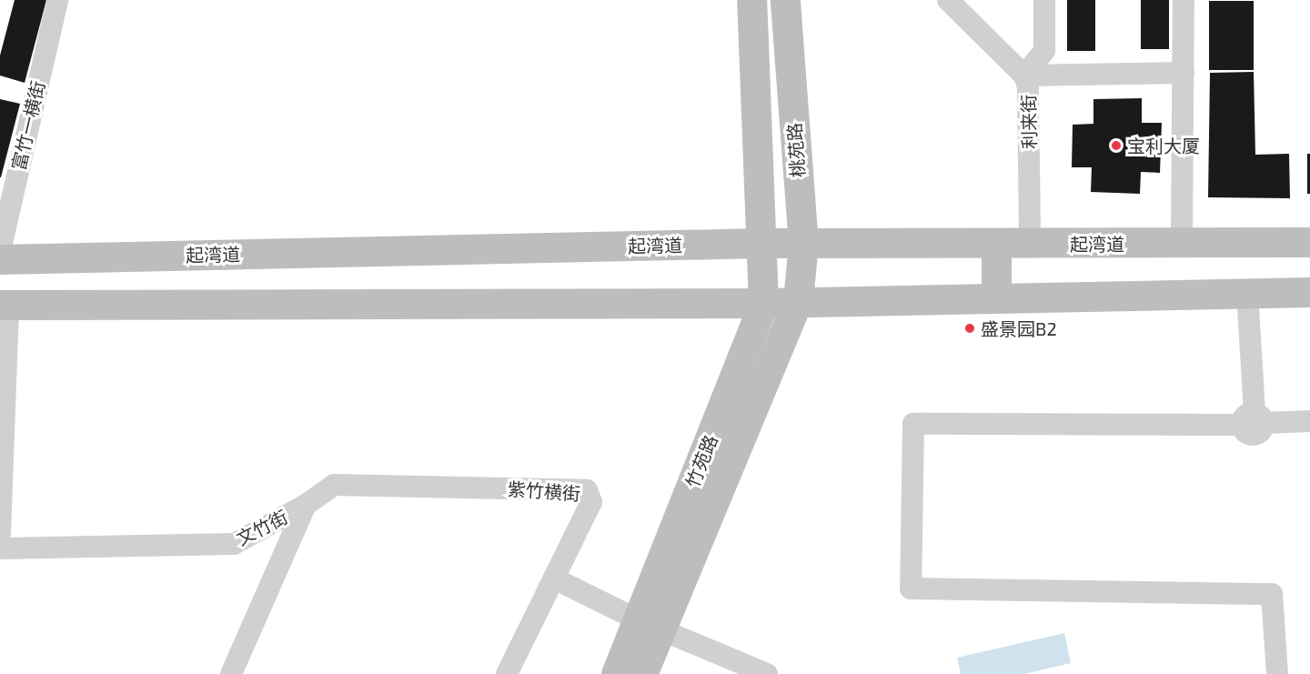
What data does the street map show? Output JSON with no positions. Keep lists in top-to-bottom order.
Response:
{
  "streets": {
    "main road": ["桃苑路", "起湾道", "竹苑路"],
    "street": [
      "利来街",
      "富竹一横街",
      "紫竹横街",
      "文竹街"
    ]
  },
  "crossings": [
    ["利来街", "起湾道"],
    ["桃苑路", "起湾道"],
    ["桃苑路", "竹苑路"],
    ["起湾道", "竹苑路"],
    ["紫竹横街", "文竹街"]
  ],
  "places": ["宝利大厦", "盛景园B2"]
}
